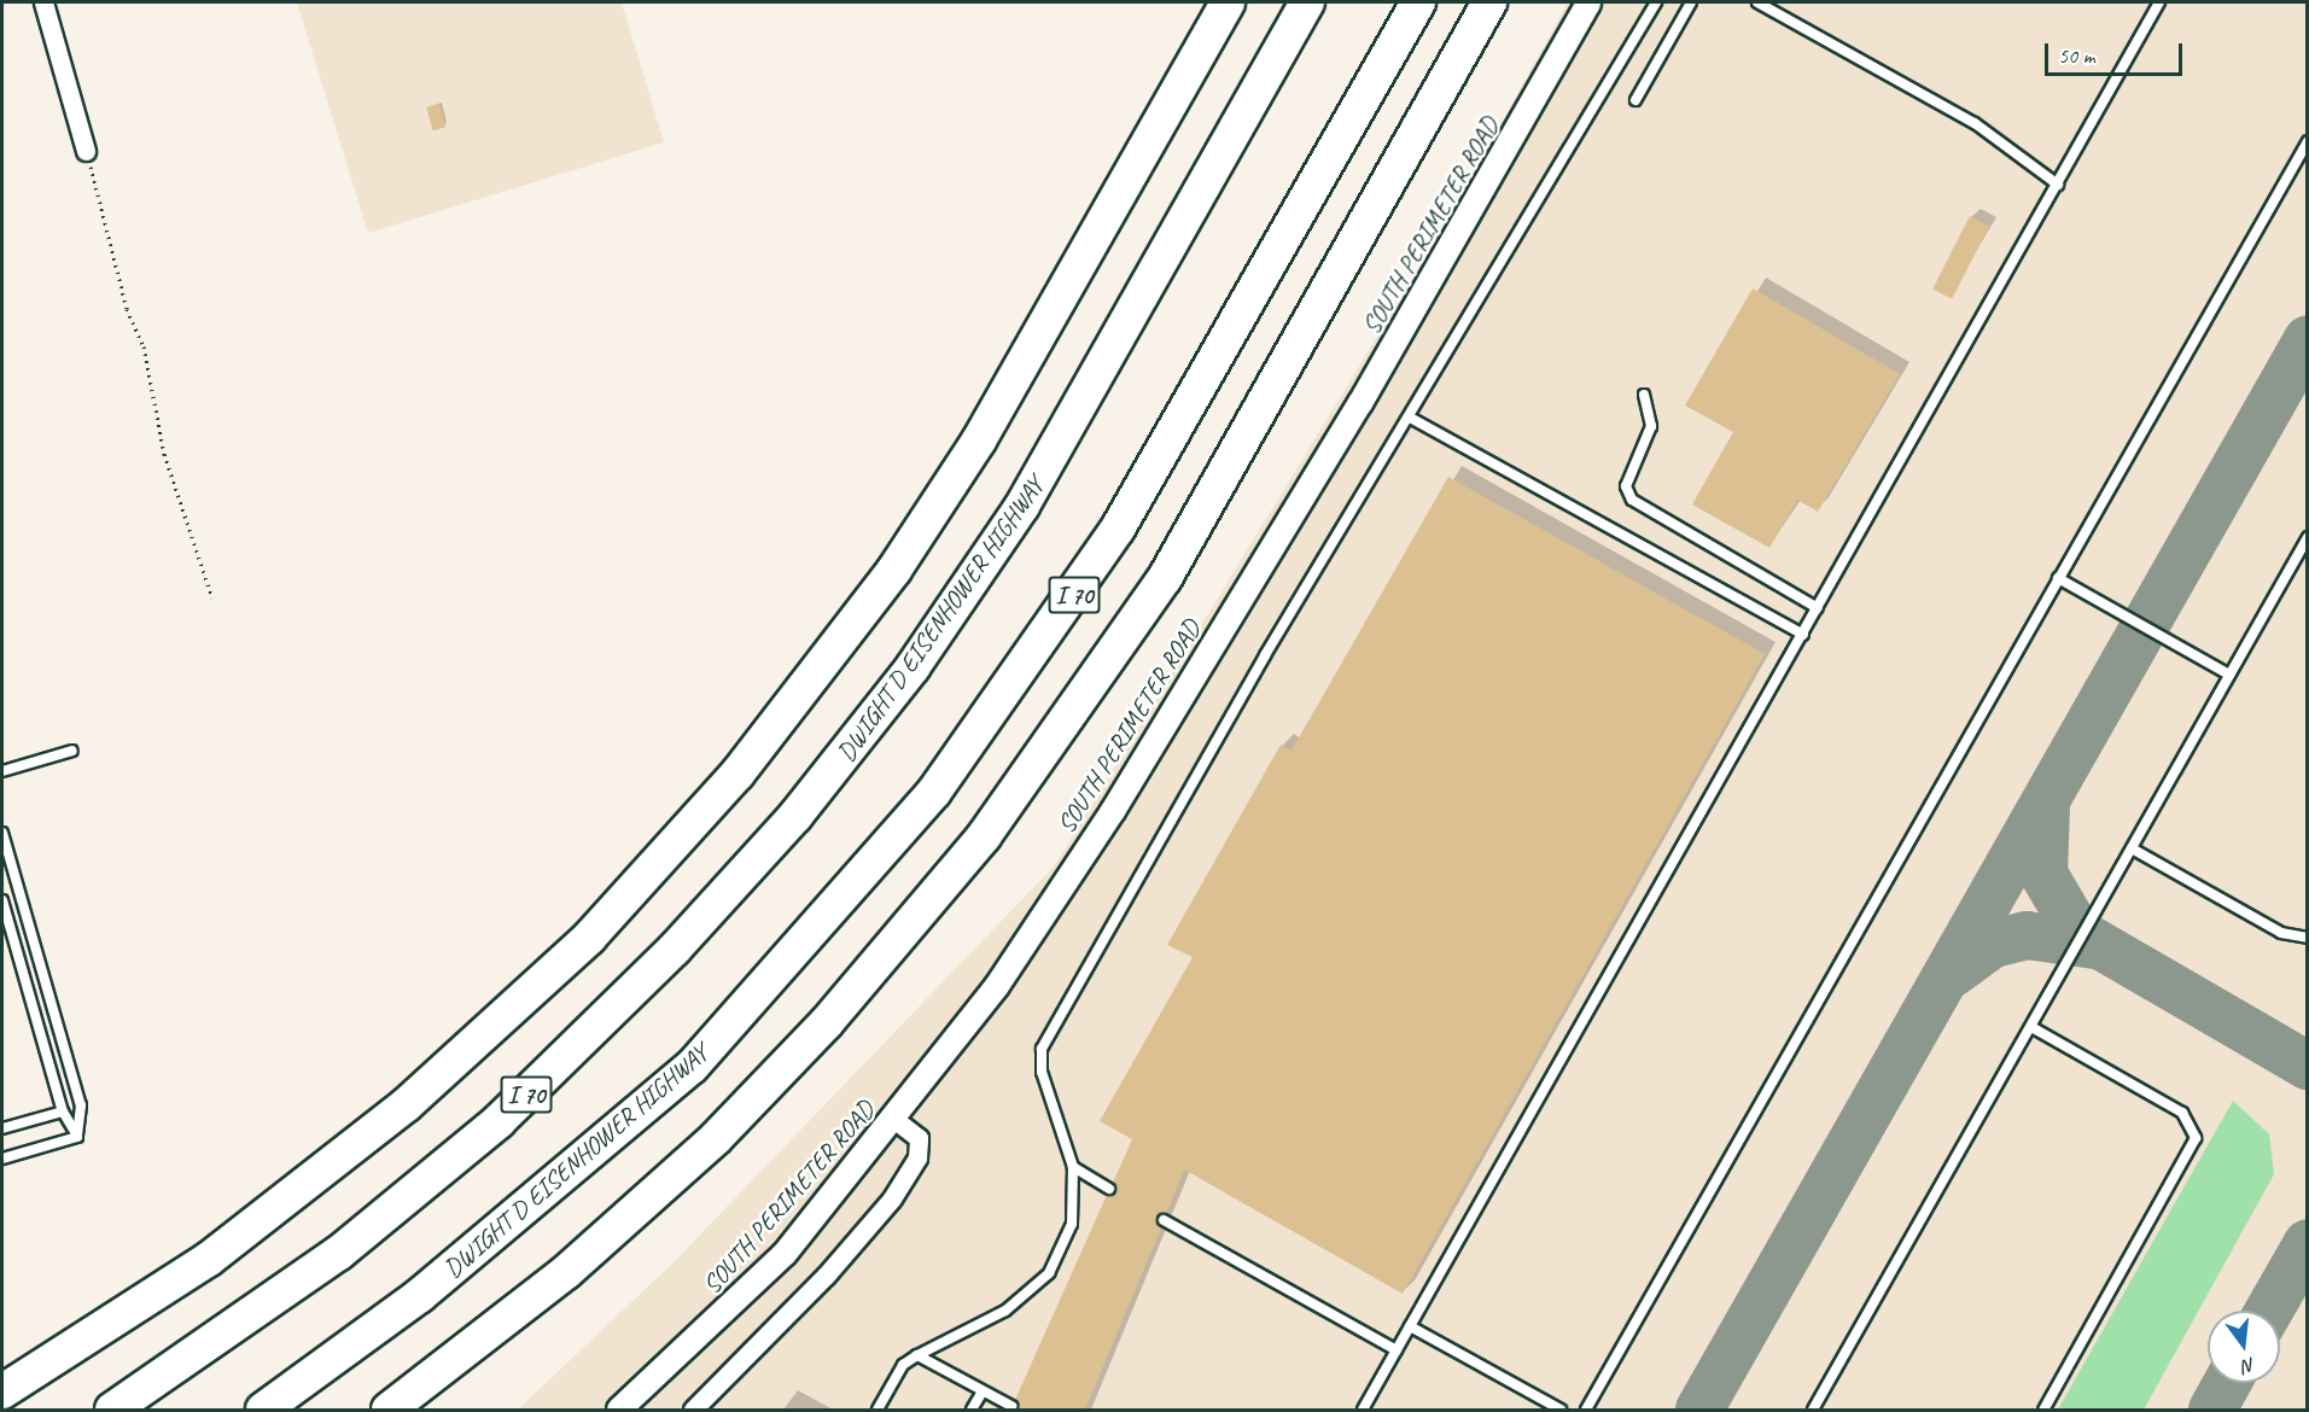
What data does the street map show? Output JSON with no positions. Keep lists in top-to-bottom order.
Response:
{
  "streets": {
    "highway": ["I 70", "DWIGHT D EISENHOWER HIGHWAY"],
    "street": ["SOUTH PERIMETER ROAD"]
  },
  "scale_bar": "50 m",
  "north": "bottom"
}
